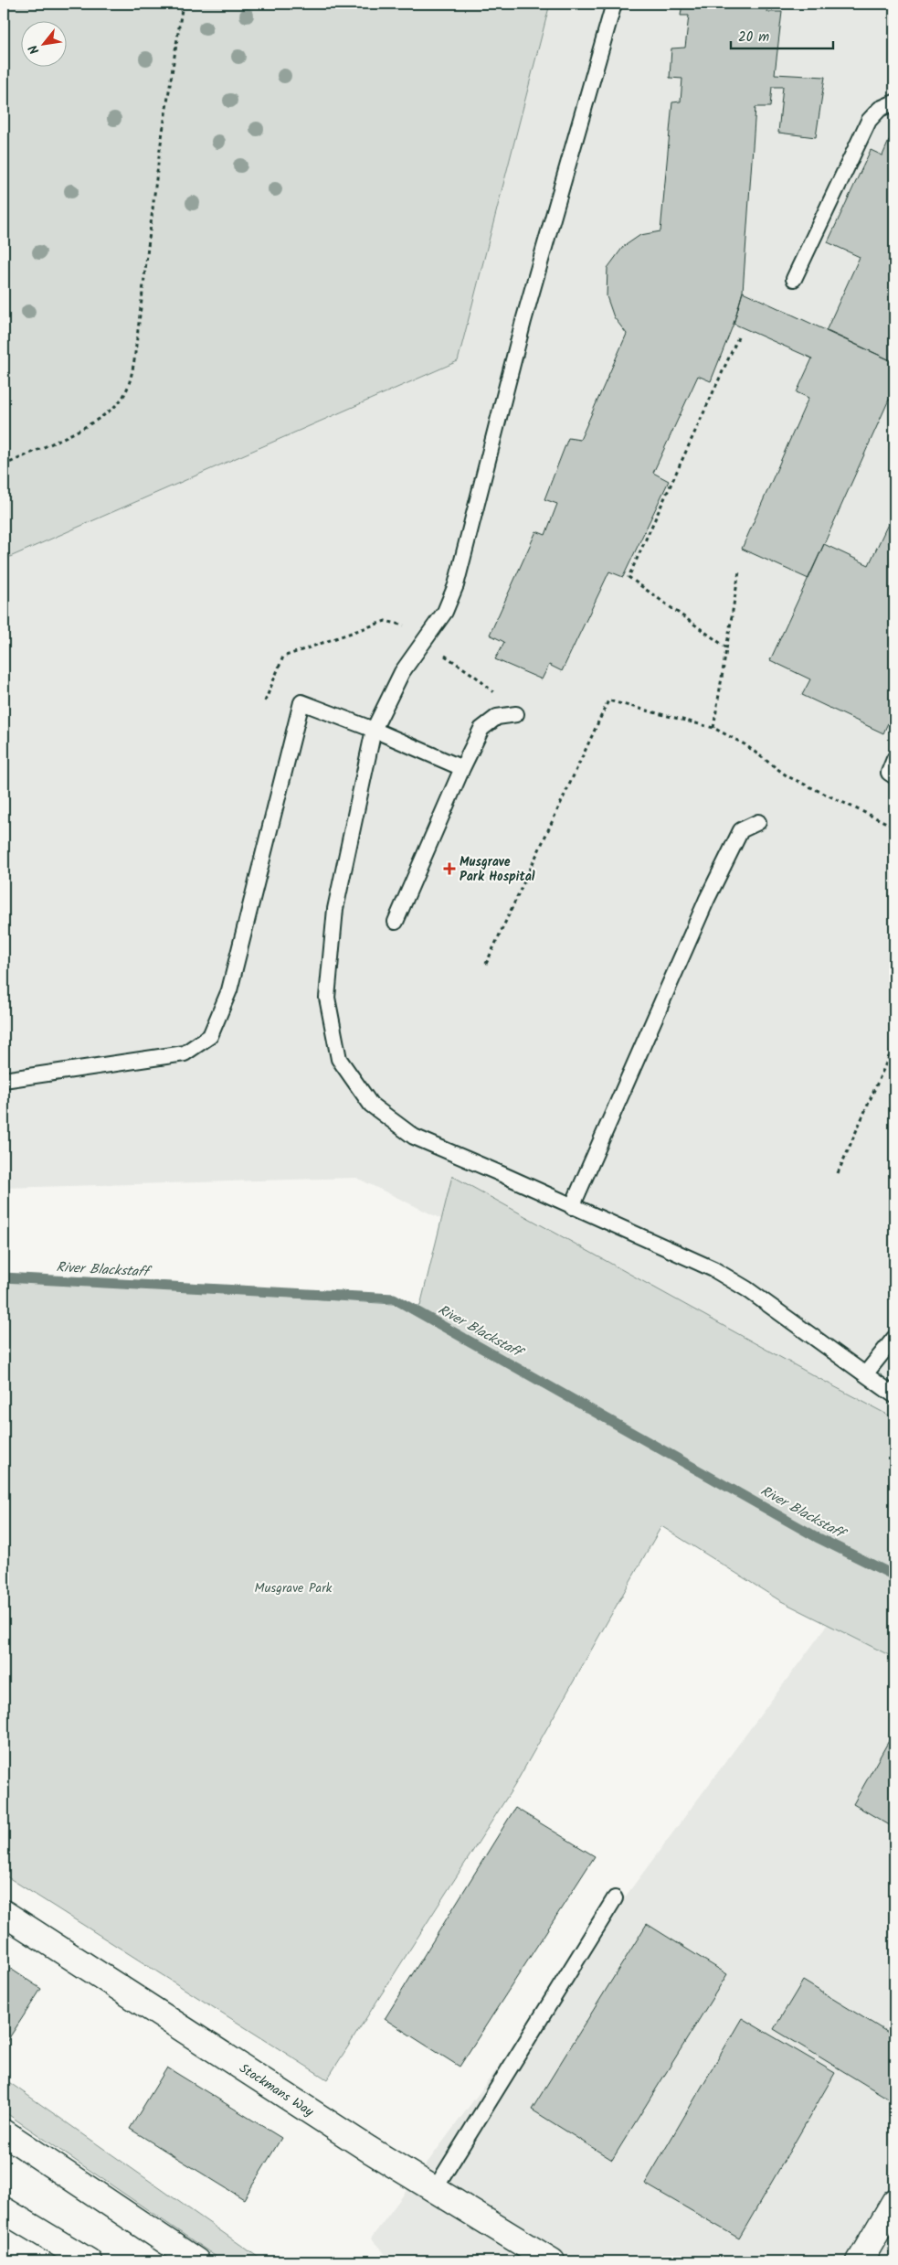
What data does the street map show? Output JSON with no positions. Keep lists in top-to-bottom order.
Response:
{
  "streets": {
    "main road": ["Stockmans Way"]
  },
  "water": ["River Blackstaff"],
  "parks": ["Musgrave Park"],
  "places": {
    "health": ["Musgrave Park Hospital"]
  },
  "scale_bar": "20 m",
  "north": "bottom left"
}
